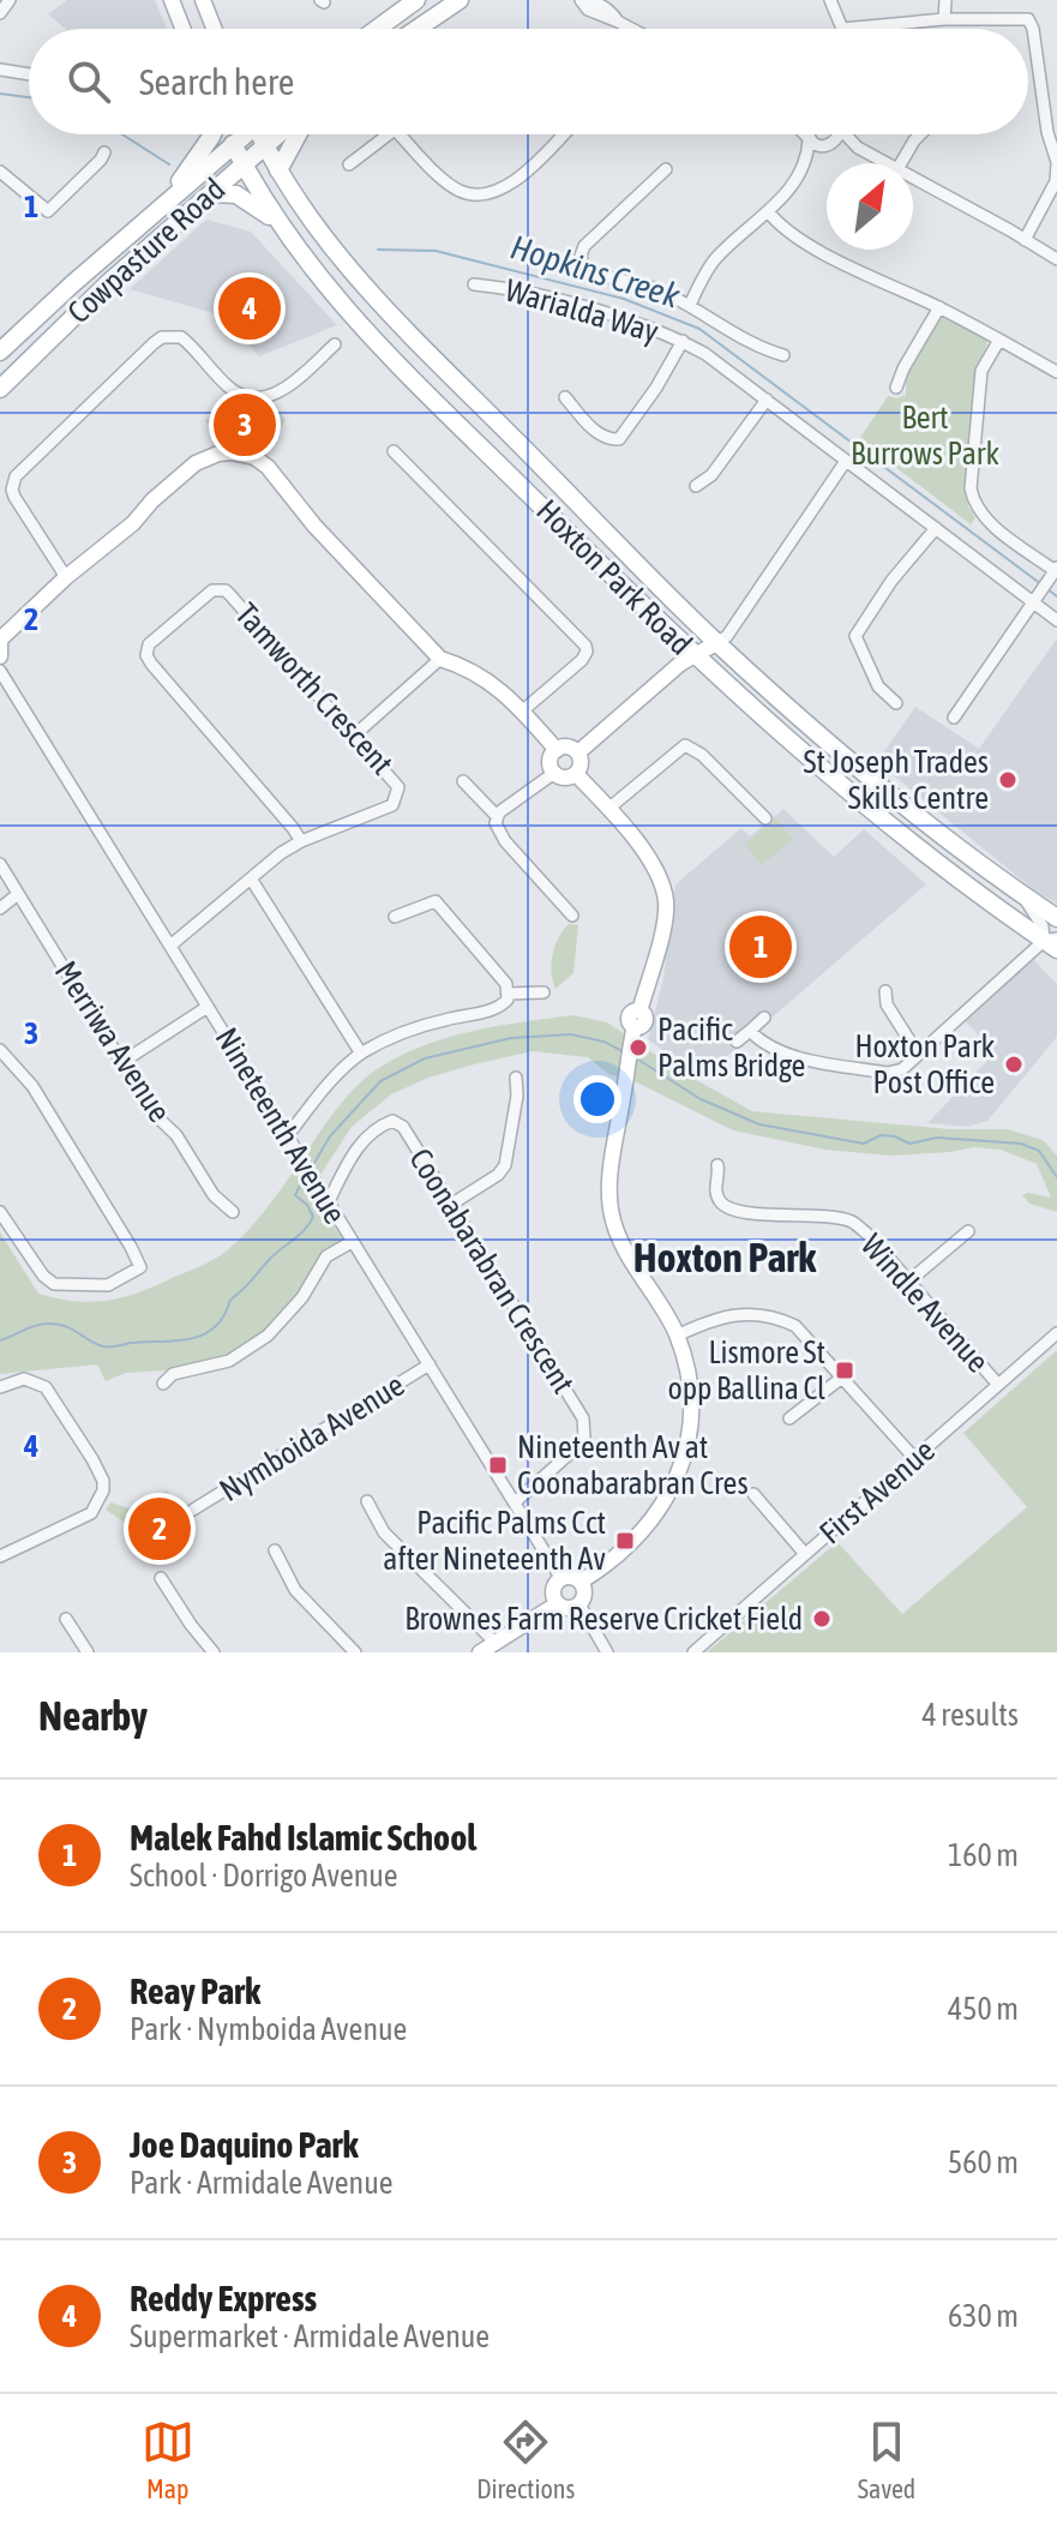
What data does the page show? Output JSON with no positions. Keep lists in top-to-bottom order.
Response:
{
  "streets": {
    "main road": ["Cowpasture Road", "Hoxton Park Road"],
    "street": [
      "Warialda Way",
      "Tamworth Crescent",
      "Merriwa Avenue",
      "Nineteenth Avenue",
      "Coonabarabran Crescent",
      "Windle Avenue",
      "Nymboida Avenue",
      "First Avenue"
    ]
  },
  "crossings": [
    ["Cowpasture Road", "Hoxton Park Road"],
    ["Tamworth Crescent", "Nineteenth Avenue"],
    ["Nineteenth Avenue", "Coonabarabran Crescent"],
    ["Nineteenth Avenue", "Nymboida Avenue"],
    ["Windle Avenue", "First Avenue"]
  ],
  "districts": ["Hoxton Park"],
  "water": ["Hopkins Creek"],
  "parks": ["Bert Burrows Park"],
  "places": {
    "other": [
      "St Joseph Trades Skills Centre",
      "Pacific Palms Bridge",
      "Hoxton Park Post Office",
      "Brownes Farm Reserve Cricket Field"
    ],
    "transit": ["Lismore St opp Ballina Cl", "Nineteenth Av at Coonabarabran Cres", "Pacific Palms Cct after Nineteenth Av"]
  },
  "north": "top right",
  "page": {
    "search": "Search here",
    "pins": [
      "4",
      "3",
      "1",
      "2"
    ],
    "heading": ["Nearby", "4 results"],
    "list": [
      {
        "mark": "1",
        "name": "Malek Fahd Islamic School",
        "note": "School · Dorrigo Avenue",
        "value": "160 m"
      },
      {
        "mark": "2",
        "name": "Reay Park",
        "note": "Park · Nymboida Avenue",
        "value": "450 m"
      },
      {
        "mark": "3",
        "name": "Joe Daquino Park",
        "note": "Park · Armidale Avenue",
        "value": "560 m"
      },
      {
        "mark": "4",
        "name": "Reddy Express",
        "note": "Supermarket · Armidale Avenue",
        "value": "630 m"
      }
    ],
    "nav": ["Map", "Directions", "Saved"]
  },
  "grid": {
    "rows": [
      "1",
      "2",
      "3",
      "4"
    ]
  }
}
